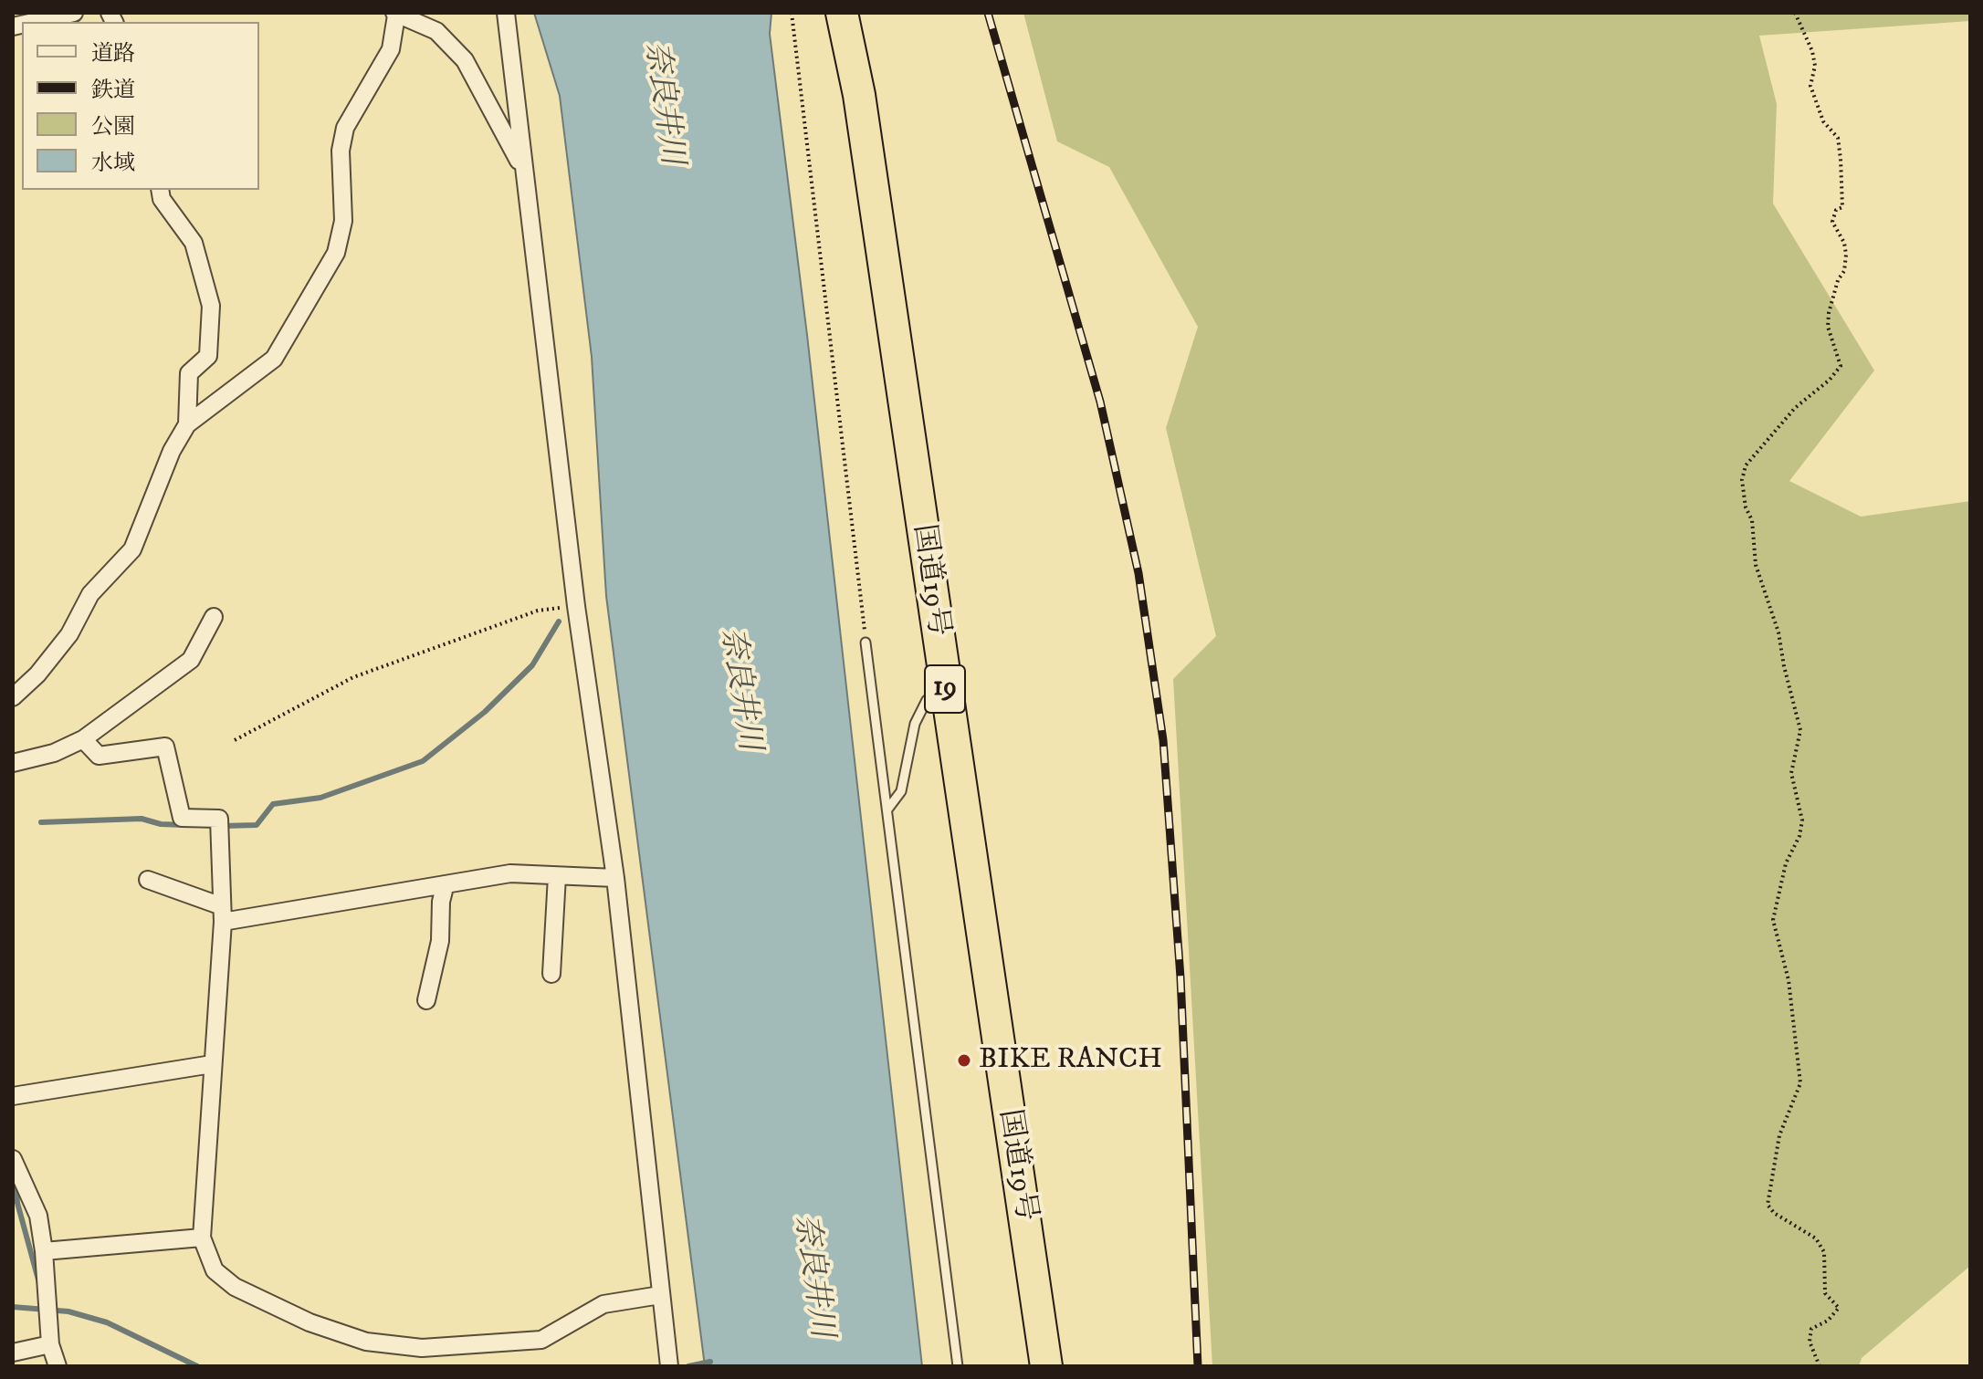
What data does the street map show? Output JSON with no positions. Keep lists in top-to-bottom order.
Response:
{
  "streets": {
    "highway": ["国道19号", "19"]
  },
  "water": ["奈良井川"],
  "places": ["BIKE RANCH"],
  "legend": [
    "道路",
    "鉄道",
    "公園",
    "水域"
  ]
}
